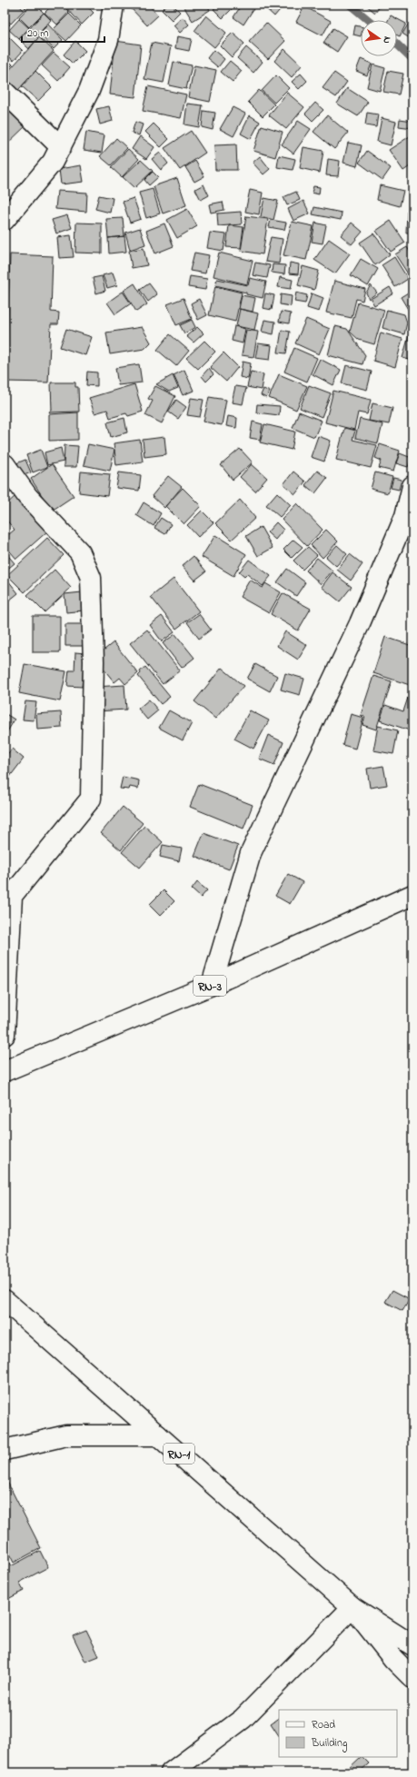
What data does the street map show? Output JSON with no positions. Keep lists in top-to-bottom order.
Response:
{
  "streets": {
    "main road": ["RN-3", "RN-1"]
  },
  "legend": ["Road", "Building"],
  "scale_bar": "20 m",
  "north": "right"
}
